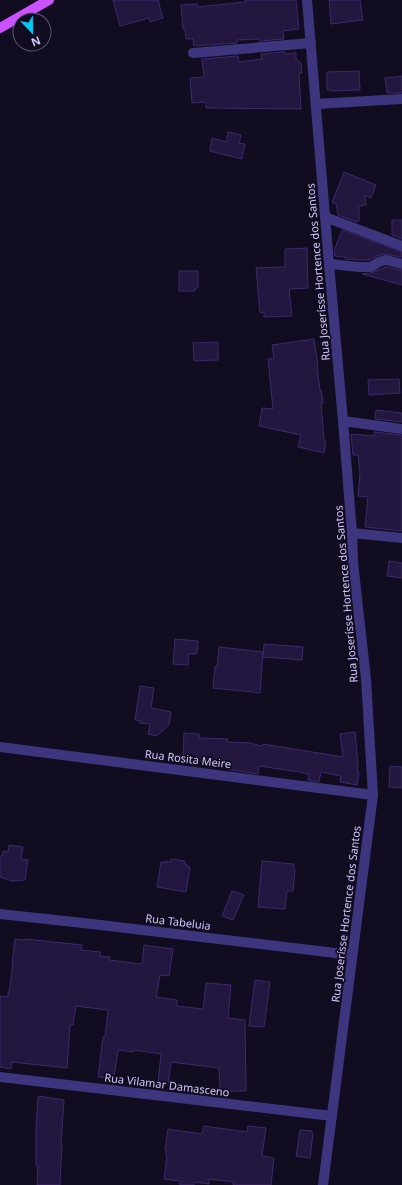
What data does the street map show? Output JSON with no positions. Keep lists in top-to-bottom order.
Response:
{
  "streets": {
    "street": [
      "Rua Joserísse Hortence dos Santos",
      "Rua Rosita Meire",
      "Rua Tabeluia",
      "Rua Vilamar Damasceno"
    ]
  },
  "crossings": [
    ["Rua Joserísse Hortence dos Santos", "Rua Rosita Meire"],
    ["Rua Joserísse Hortence dos Santos", "Rua Tabeluia"],
    ["Rua Joserísse Hortence dos Santos", "Rua Vilamar Damasceno"]
  ],
  "north": "bottom"
}
